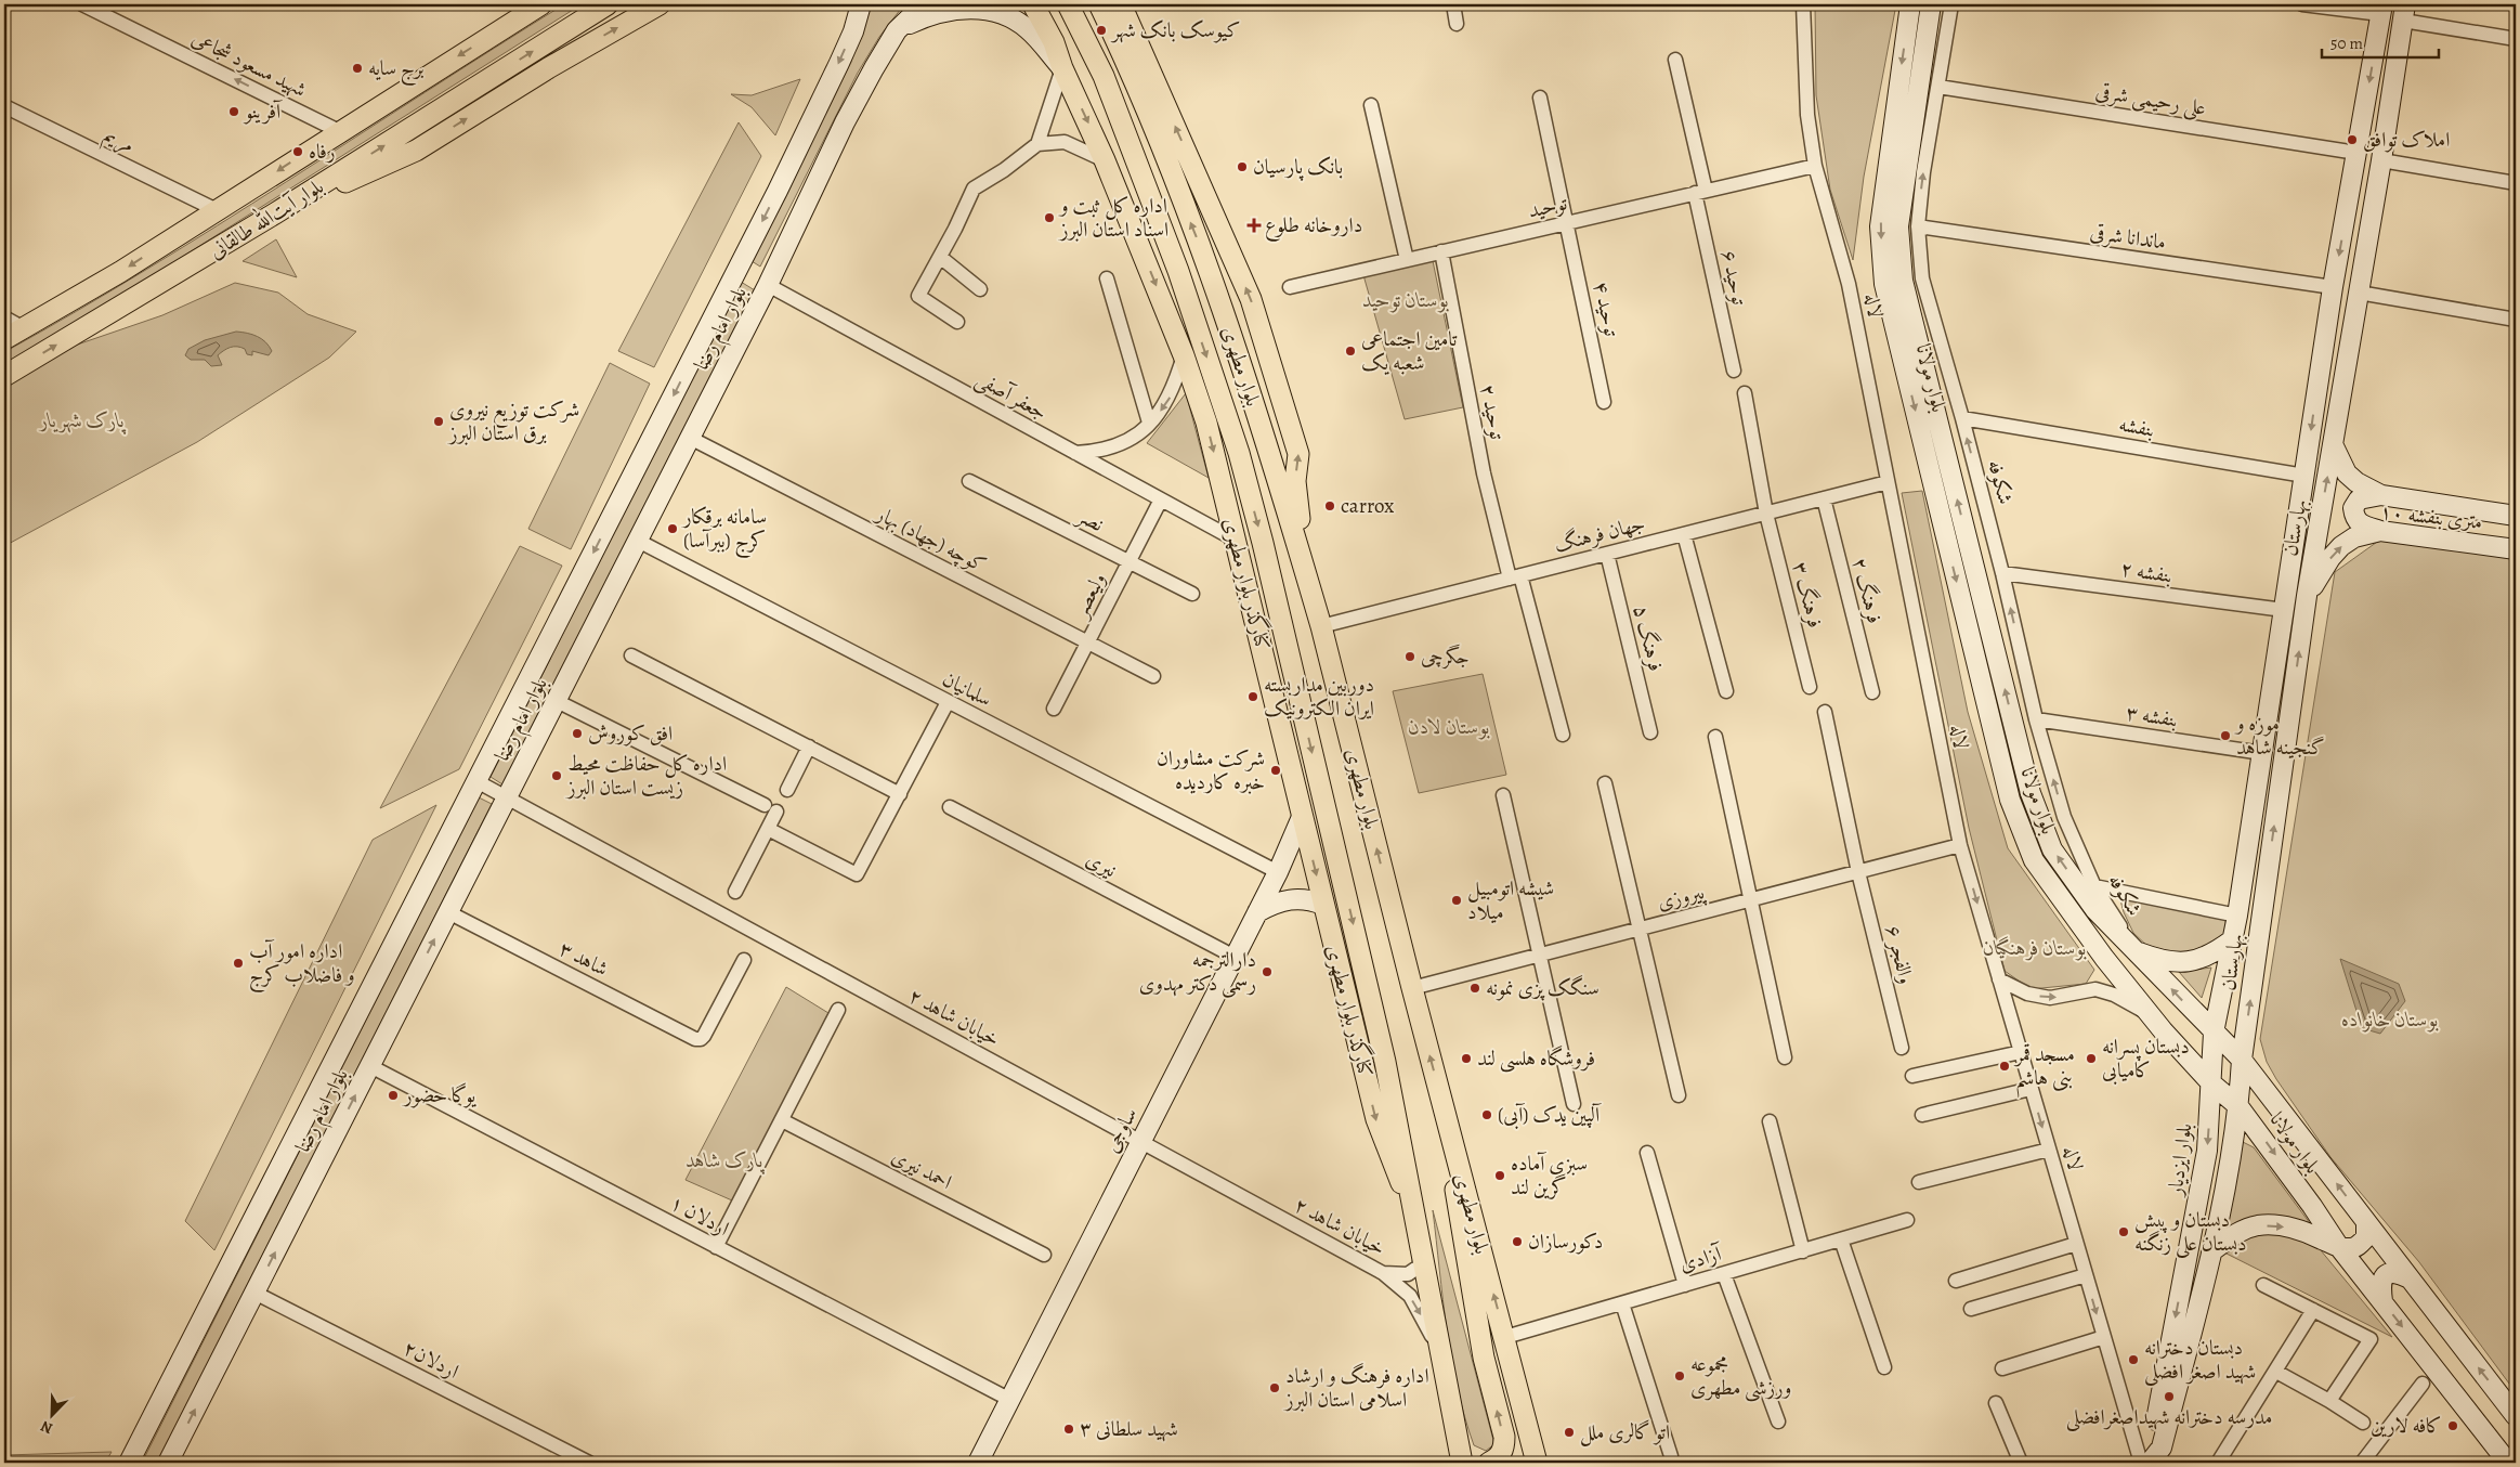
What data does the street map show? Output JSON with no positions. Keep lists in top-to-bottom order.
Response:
{
  "streets": {
    "main road": [
      "بلوار آیت‌الله طالقانی",
      "بلوار امام رضا",
      "بلوار مطهری",
      "بلوار مولانا",
      "۱۰ متری بنفشه",
      "بهارستان",
      "کنارگذر بلوار مطهری",
      "ساوجی",
      "بلوار ایزدیار"
    ],
    "street": [
      "شهید مسعود شجاعی",
      "علی رحیمی شرقی",
      "مریم",
      "توحید",
      "ماندانا شرقی",
      "توحید ۶",
      "لاله",
      "توحید ۴",
      "جعفر آصفی",
      "توحید ۲",
      "بنفشه",
      "شکوفه",
      "نصر",
      "جهان فرهنگ",
      "کوچه (جهاد) بهار",
      "بنفشه ۲",
      "فرهنگ ۲",
      "ولیعصر",
      "فرهنگ ۳",
      "فرهنگ ۵",
      "سلمانیان",
      "بنفشه ۳",
      "نیری",
      "پیروزی",
      "والفجر ۶",
      "شاهد ۳",
      "خیابان شاهد ۲",
      "احمد نیری",
      "اردلان ۱",
      "آزادی",
      "اردلان۲"
    ]
  },
  "crossings": [
    ["شهید مسعود شجاعی", "بلوار آیت‌الله طالقانی"],
    ["علی رحیمی شرقی", "شکوفه"],
    ["علی رحیمی شرقی", "بهارستان"],
    ["مریم", "بلوار آیت‌الله طالقانی"],
    ["توحید", "توحید ۶"],
    ["توحید", "لاله"],
    ["توحید", "توحید ۴"],
    ["توحید", "توحید ۲"],
    ["ماندانا شرقی", "شکوفه"],
    ["ماندانا شرقی", "بهارستان"],
    ["لاله", "جهان فرهنگ"],
    ["لاله", "پیروزی"],
    ["بلوار امام رضا", "جعفر آصفی"],
    ["بلوار امام رضا", "کوچه (جهاد) بهار"],
    ["بلوار امام رضا", "سلمانیان"],
    ["بلوار امام رضا", "شاهد ۳"],
    ["بلوار امام رضا", "خیابان شاهد ۲"],
    ["بلوار امام رضا", "اردلان ۱"],
    ["بلوار امام رضا", "اردلان۲"],
    ["بلوار مطهری", "جهان فرهنگ"],
    ["بلوار مطهری", "کنارگذر بلوار مطهری"],
    ["بلوار مطهری", "پیروزی"],
    ["بلوار مطهری", "خیابان شاهد ۲"],
    ["بلوار مطهری", "آزادی"],
    ["بلوار مولانا", "شکوفه"],
    ["بلوار مولانا", "بهارستان"],
    ["بلوار مولانا", "بلوار ایزدیار"],
    ["جعفر آصفی", "کنارگذر بلوار مطهری"],
    ["جعفر آصفی", "ولیعصر"],
    ["توحید ۲", "جهان فرهنگ"],
    ["بنفشه", "شکوفه"],
    ["بنفشه", "بهارستان"],
    ["شکوفه", "بنفشه ۲"],
    ["شکوفه", "بنفشه ۳"],
    ["۱۰ متری بنفشه", "بهارستان"],
    ["نصر", "ولیعصر"],
    ["بهارستان", "بنفشه ۲"],
    ["بهارستان", "بنفشه ۳"],
    ["بهارستان", "بلوار ایزدیار"],
    ["جهان فرهنگ", "فرهنگ ۲"],
    ["جهان فرهنگ", "فرهنگ ۳"],
    ["جهان فرهنگ", "فرهنگ ۵"],
    ["کوچه (جهاد) بهار", "ولیعصر"],
    ["کنارگذر بلوار مطهری", "ساوجی"],
    ["سلمانیان", "ساوجی"],
    ["نیری", "ساوجی"],
    ["پیروزی", "والفجر ۶"],
    ["خیابان شاهد ۲", "ساوجی"],
    ["ساوجی", "اردلان ۱"]
  ],
  "one_way": ["شهید مسعود شجاعی", "شکوفه"],
  "parks": [
    "بوستان توحید",
    "پارک شهریار",
    "بوستان لادن",
    "بوستان فرهنگیان",
    "بوستان خانواده",
    "پارک شاهد"
  ],
  "places": {
    "other": [
      "کیوسک بانک شهر",
      "برج سایه",
      "آفرینو",
      "املاک توافق",
      "رفاه",
      "بانک پارسیان",
      "اداره کل ثبت و اسناد استان البرز",
      "تامین اجتماعی شعبه یک",
      "شرکت توزیع نیروی برق استان البرز",
      "carrox",
      "سامانه برقکار کرج (ببرآسا)",
      "جگرچی",
      "دوربین مداربسته ایران الکترونیک",
      "افق کوروش",
      "موزه و گنجینه شاهد",
      "شرکت مشاوران خبره کاردیده",
      "اداره کل حفاظت محیط زیست استان البرز",
      "شیشه اتومبیل میلاد",
      "اداره امور آب و فاضلاب کرج",
      "دارالترجمه رسمی دکتر مهدوی",
      "سنگک پزی نمونه",
      "فروشگاه هلسی لند",
      "دبستان پسرانه کامیابی",
      "مسجد قمر بنی هاشم",
      "یوگا حضور",
      "آلپین یدک (آبی)",
      "سبزی آماده گرین لند",
      "دبستان و پیش دبستان علی زنگنه",
      "دکورسازان",
      "دبستان دخترانه شهید اصغر افضلی",
      "مجموعه ورزشی مطهری",
      "اداره فرهنگ و ارشاد اسلامی استان البرز",
      "مدرسه دخترانه شهیداصغرافضلی",
      "کافه لارین",
      "شهید سلطانی ۳",
      "اتو گالری ملل"
    ],
    "health": ["داروخانه طلوع"]
  },
  "scale_bar": "50 m",
  "north": "bottom left"
}
